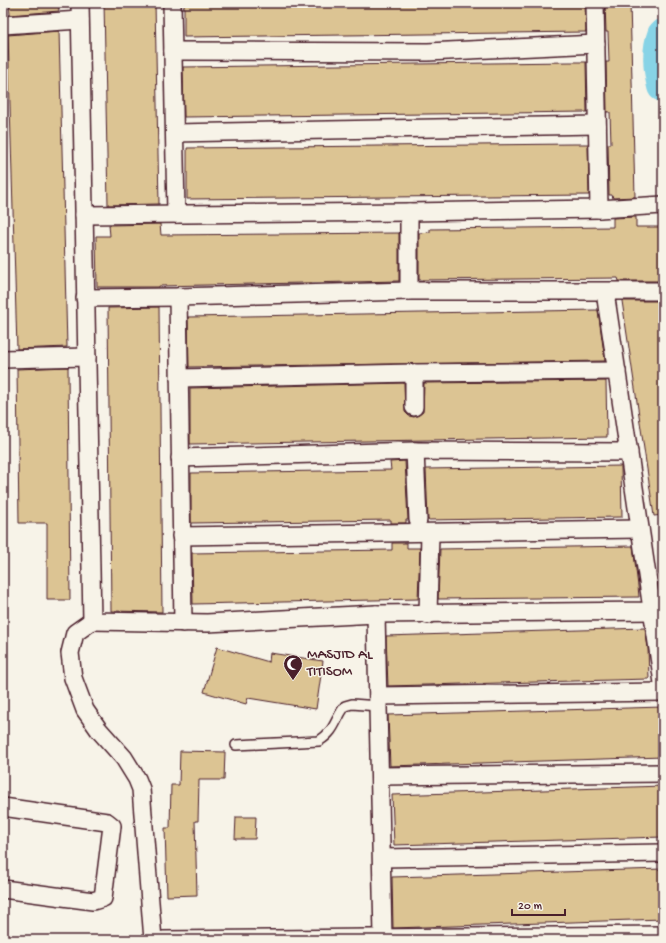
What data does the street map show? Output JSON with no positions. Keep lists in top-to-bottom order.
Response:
{
  "places": {
    "mosque": ["MASJID AL TITISOM"]
  },
  "scale_bar": "20 m"
}
